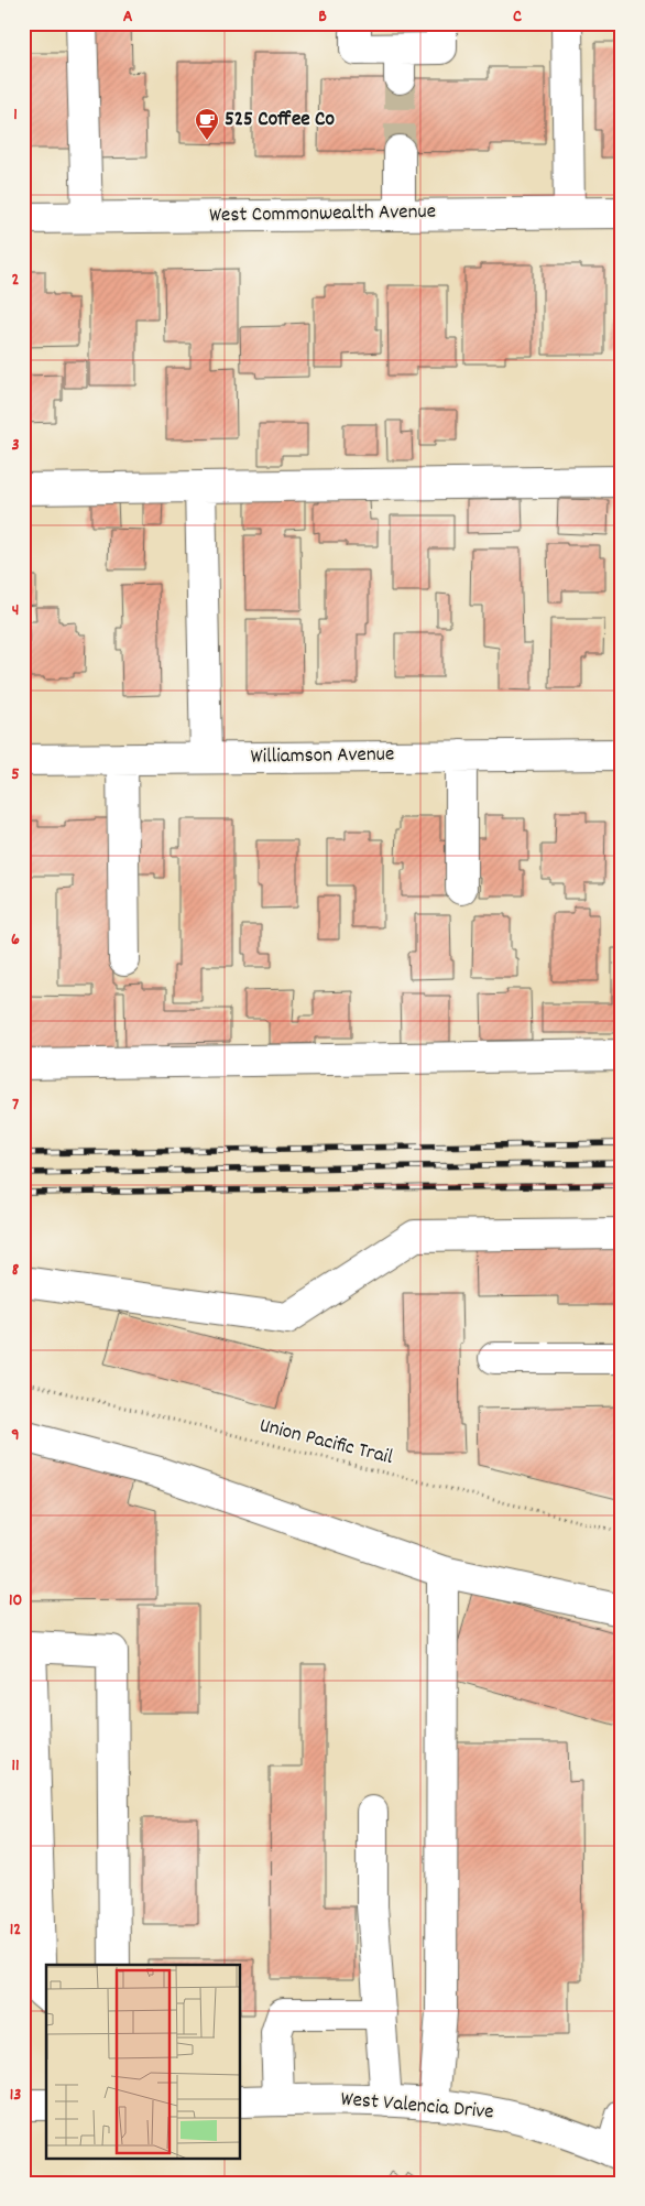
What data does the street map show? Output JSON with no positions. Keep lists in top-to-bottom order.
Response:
{
  "streets": {
    "street": ["West Commonwealth Avenue", "Williamson Avenue", "West Valencia Drive"],
    "path": ["Union Pacific Trail"]
  },
  "places": {
    "cafe": ["525 Coffee Co"]
  },
  "grid": {
    "columns": ["A", "B", "C"],
    "rows": [
      "1",
      "2",
      "3",
      "4",
      "5",
      "6",
      "7",
      "8",
      "9",
      "10",
      "11",
      "12",
      "13"
    ]
  }
}
